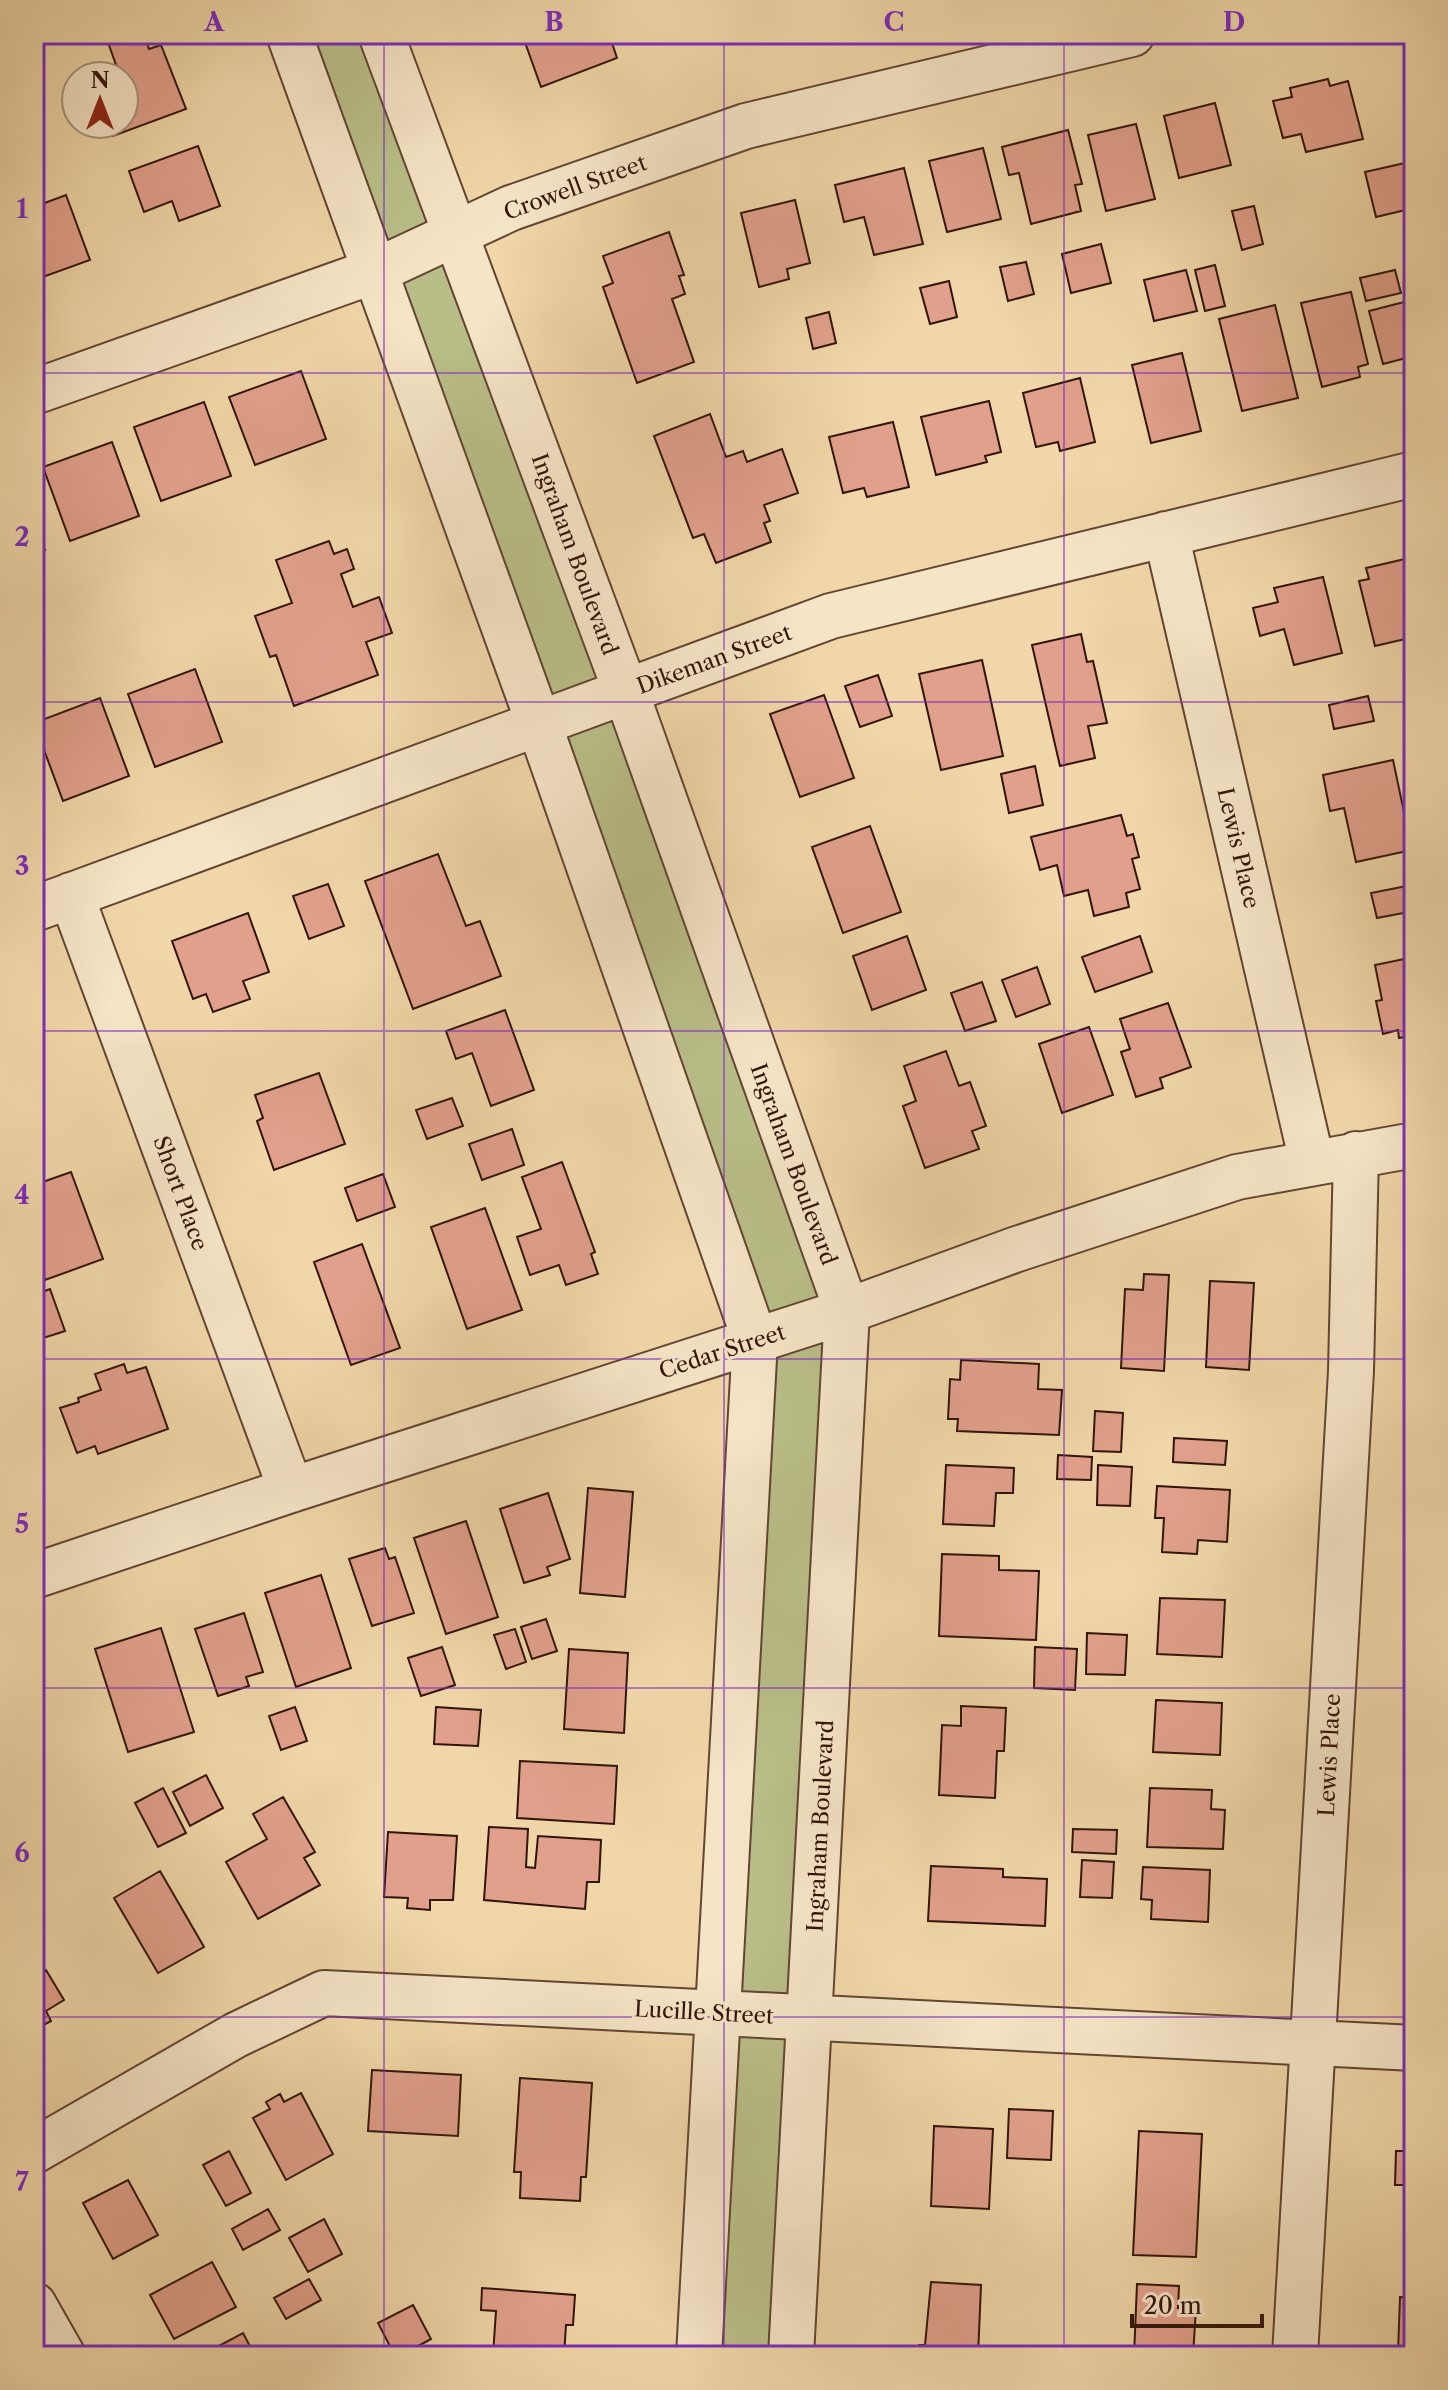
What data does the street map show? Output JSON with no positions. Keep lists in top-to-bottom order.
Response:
{
  "streets": {
    "street": [
      "Crowell Street",
      "Ingraham Boulevard",
      "Dikeman Street",
      "Lewis Place",
      "Short Place",
      "Cedar Street",
      "Lucille Street"
    ]
  },
  "crossings": [
    ["Crowell Street", "Ingraham Boulevard"],
    ["Ingraham Boulevard", "Dikeman Street"],
    ["Ingraham Boulevard", "Cedar Street"],
    ["Ingraham Boulevard", "Lucille Street"],
    ["Dikeman Street", "Lewis Place"],
    ["Dikeman Street", "Short Place"],
    ["Lewis Place", "Cedar Street"],
    ["Lewis Place", "Lucille Street"],
    ["Short Place", "Cedar Street"]
  ],
  "scale_bar": "20 m",
  "north": "top",
  "grid": {
    "columns": [
      "A",
      "B",
      "C",
      "D"
    ],
    "rows": [
      "1",
      "2",
      "3",
      "4",
      "5",
      "6",
      "7"
    ]
  }
}
